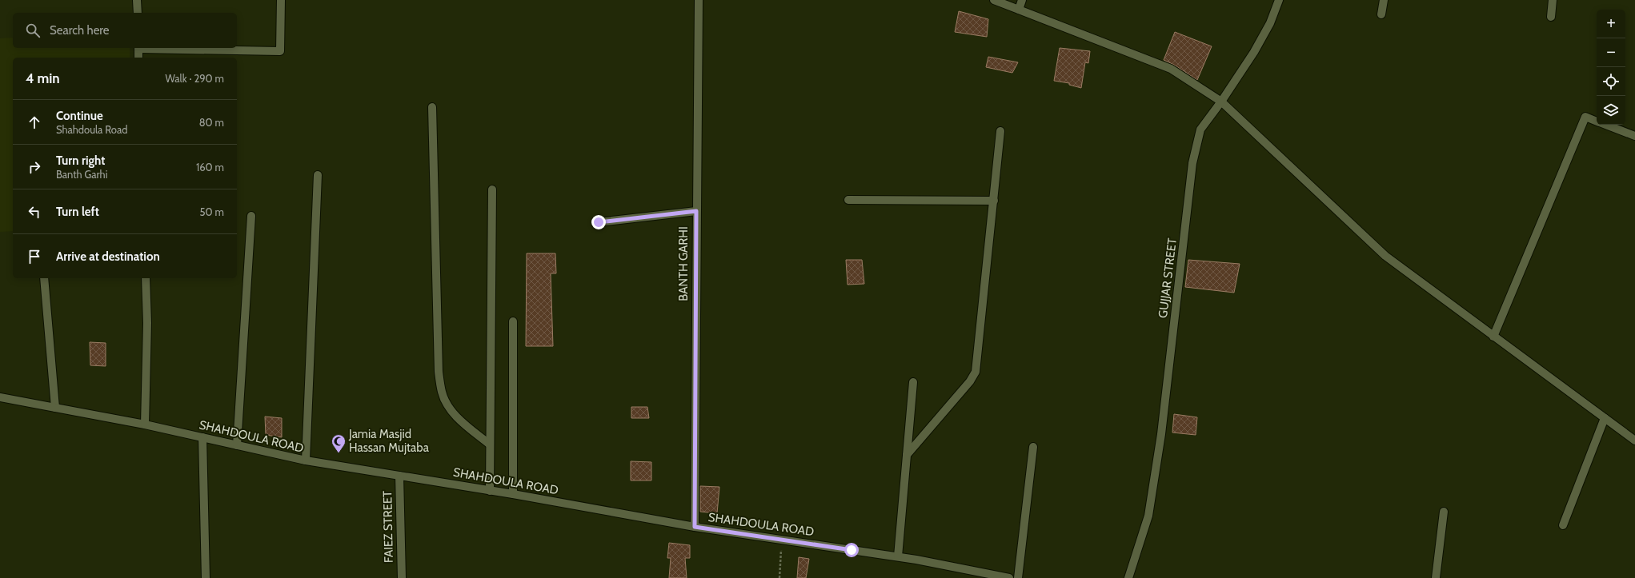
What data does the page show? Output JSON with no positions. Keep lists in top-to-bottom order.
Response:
{
  "streets": {
    "street": [
      "BANTH GARHI",
      "GUJJAR STREET",
      "SHAHDOULA ROAD",
      "FAIEZ STREET"
    ]
  },
  "crossings": [
    ["BANTH GARHI", "SHAHDOULA ROAD"],
    ["SHAHDOULA ROAD", "FAIEZ STREET"]
  ],
  "places": {
    "mosque": ["Jamia Masjid Hassan Mujtaba"]
  },
  "page": {
    "map_buttons": ["+", "−"],
    "search": "Search here",
    "heading": ["4 min", "Walk · 290 m"],
    "list": [
      ["Continue", "Shahdoula Road", "80 m"],
      ["Turn right", "Banth Garhi", "160 m"],
      ["Turn left", "50 m"],
      "Arrive at destination"
    ]
  }
}
